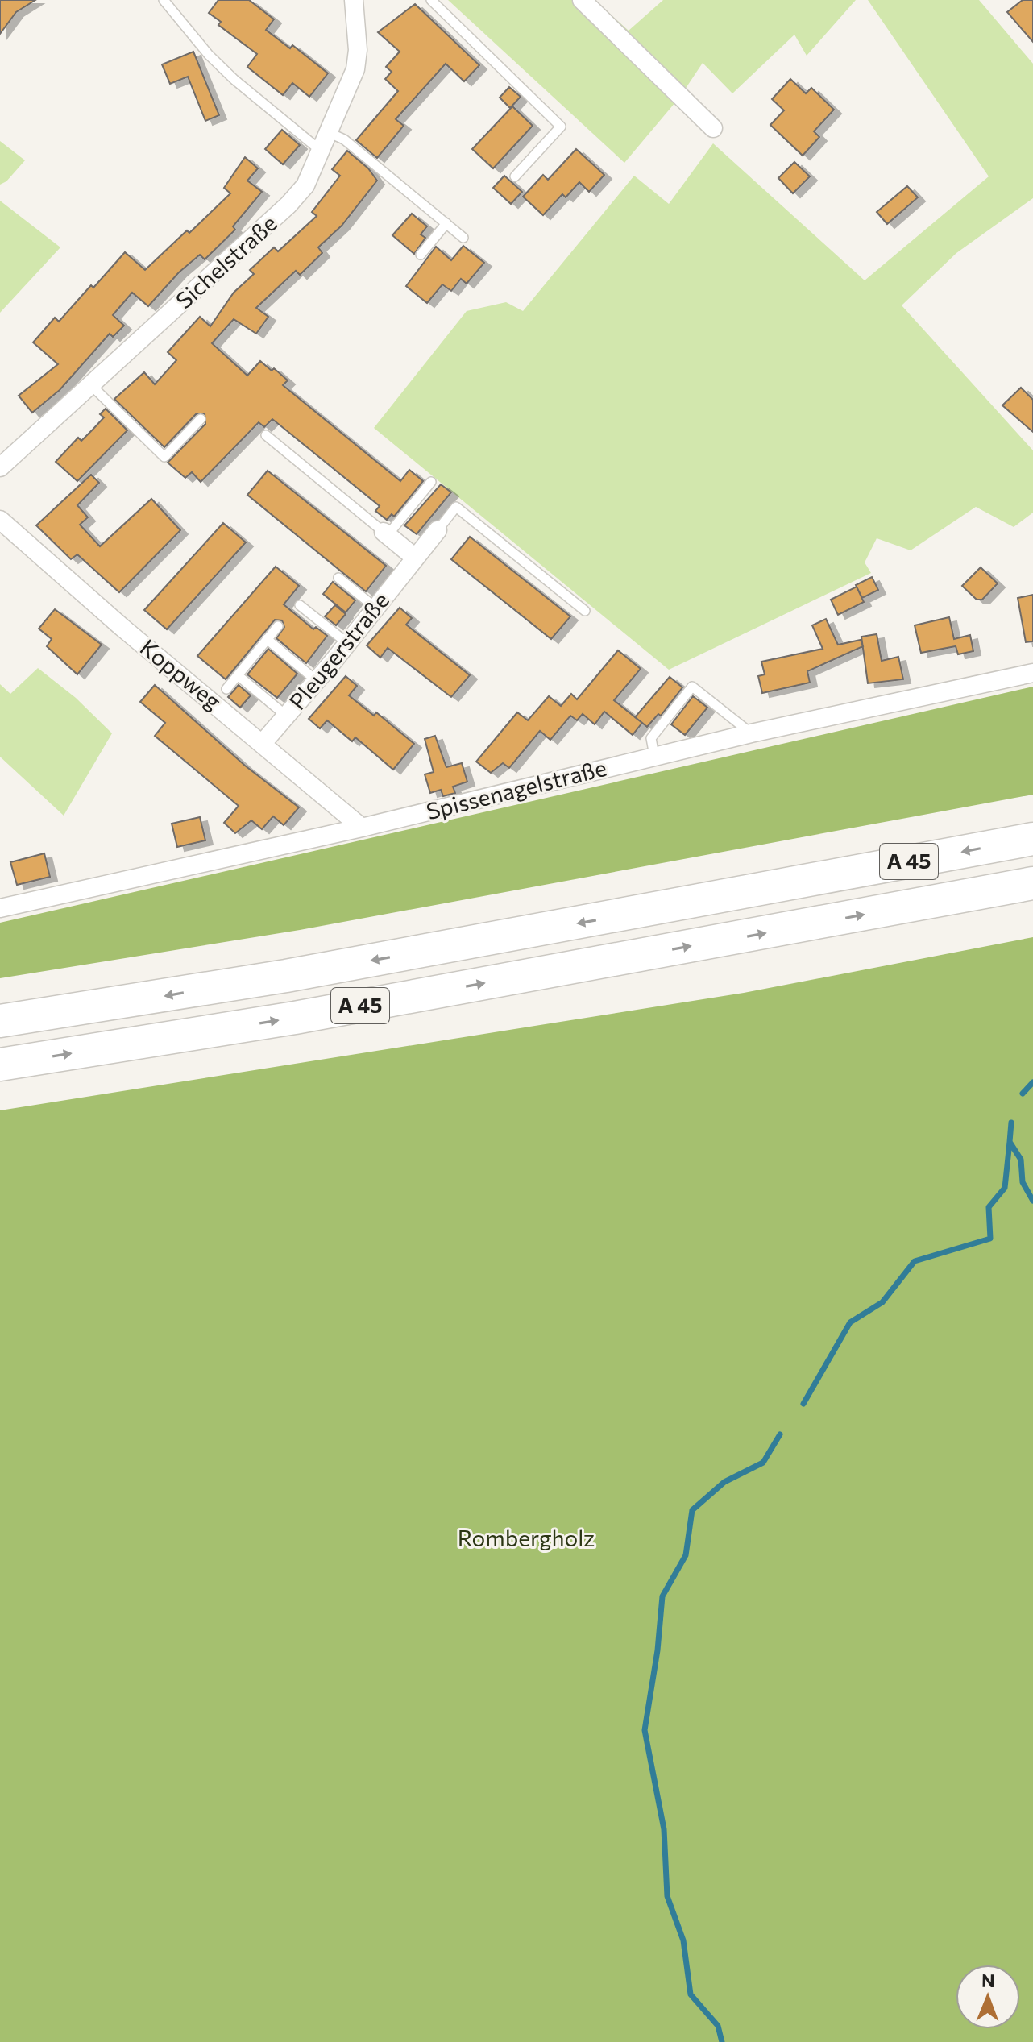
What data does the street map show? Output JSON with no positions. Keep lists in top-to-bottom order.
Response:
{
  "streets": {
    "highway": ["A 45"],
    "street": [
      "Sichelstraße",
      "Pleugerstraße",
      "Koppweg",
      "Spissenagelstraße"
    ]
  },
  "crossings": [
    ["Pleugerstraße", "Koppweg"],
    ["Koppweg", "Spissenagelstraße"]
  ],
  "parks": ["Rombergholz"],
  "north": "top"
}
